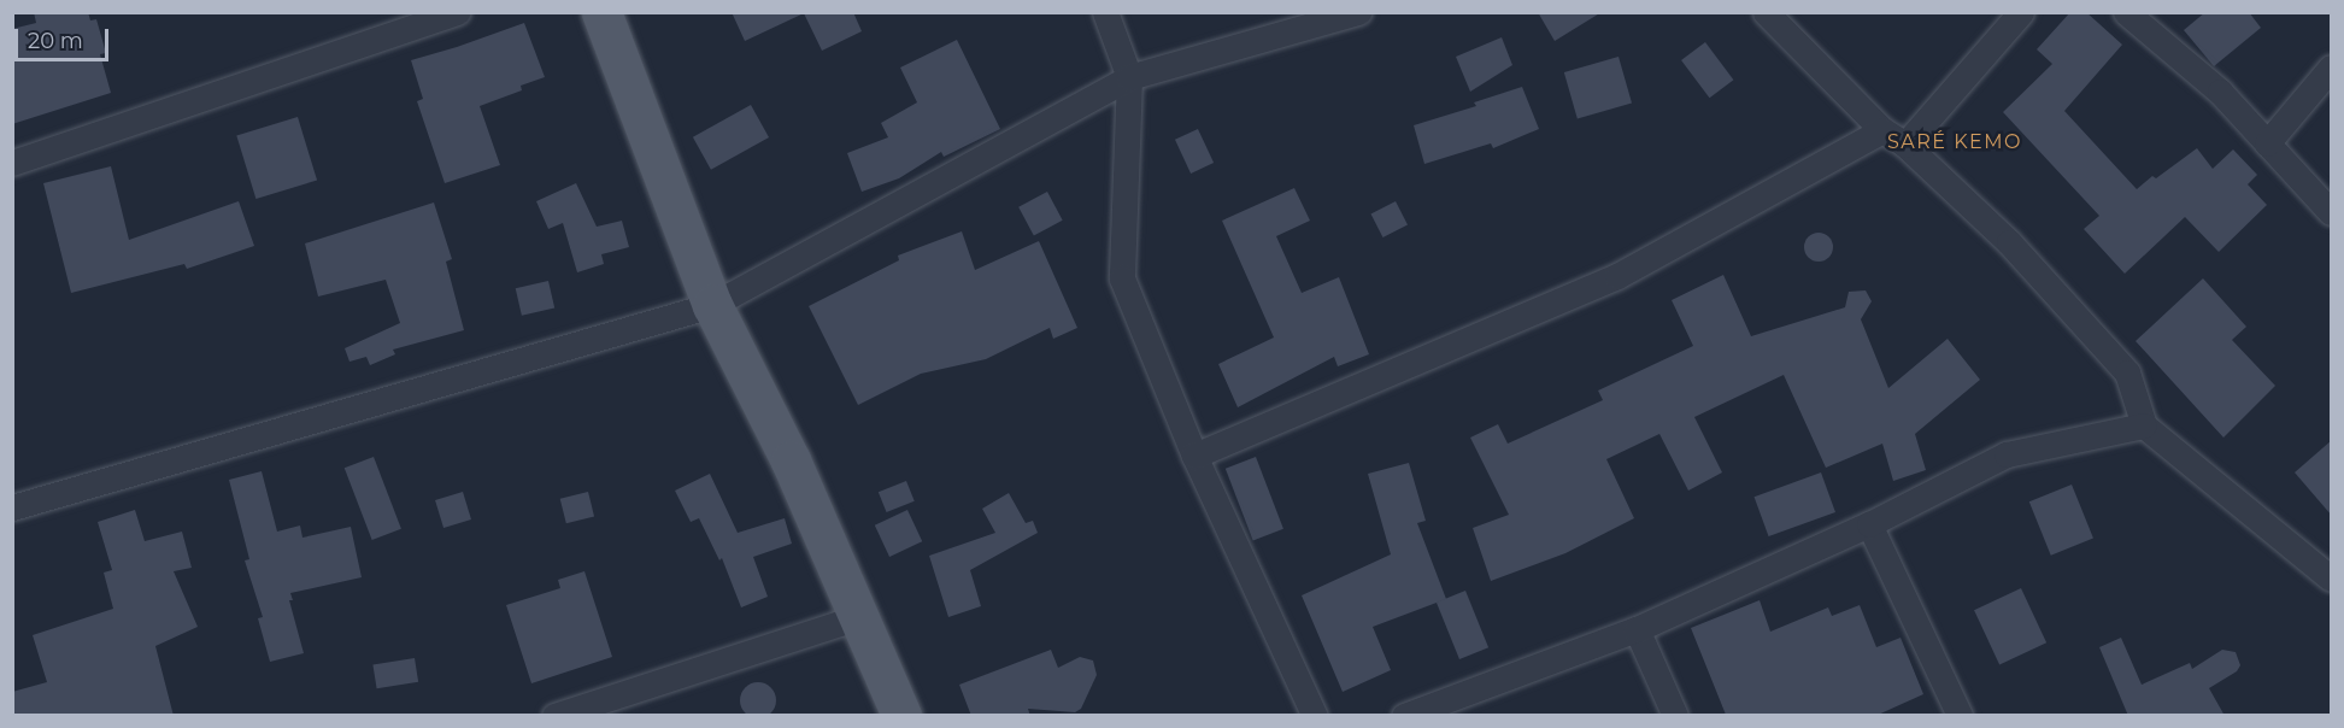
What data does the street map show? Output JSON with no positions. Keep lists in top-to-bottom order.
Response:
{
  "districts": ["SARÉ KEMO"],
  "scale_bar": "20 m"
}
